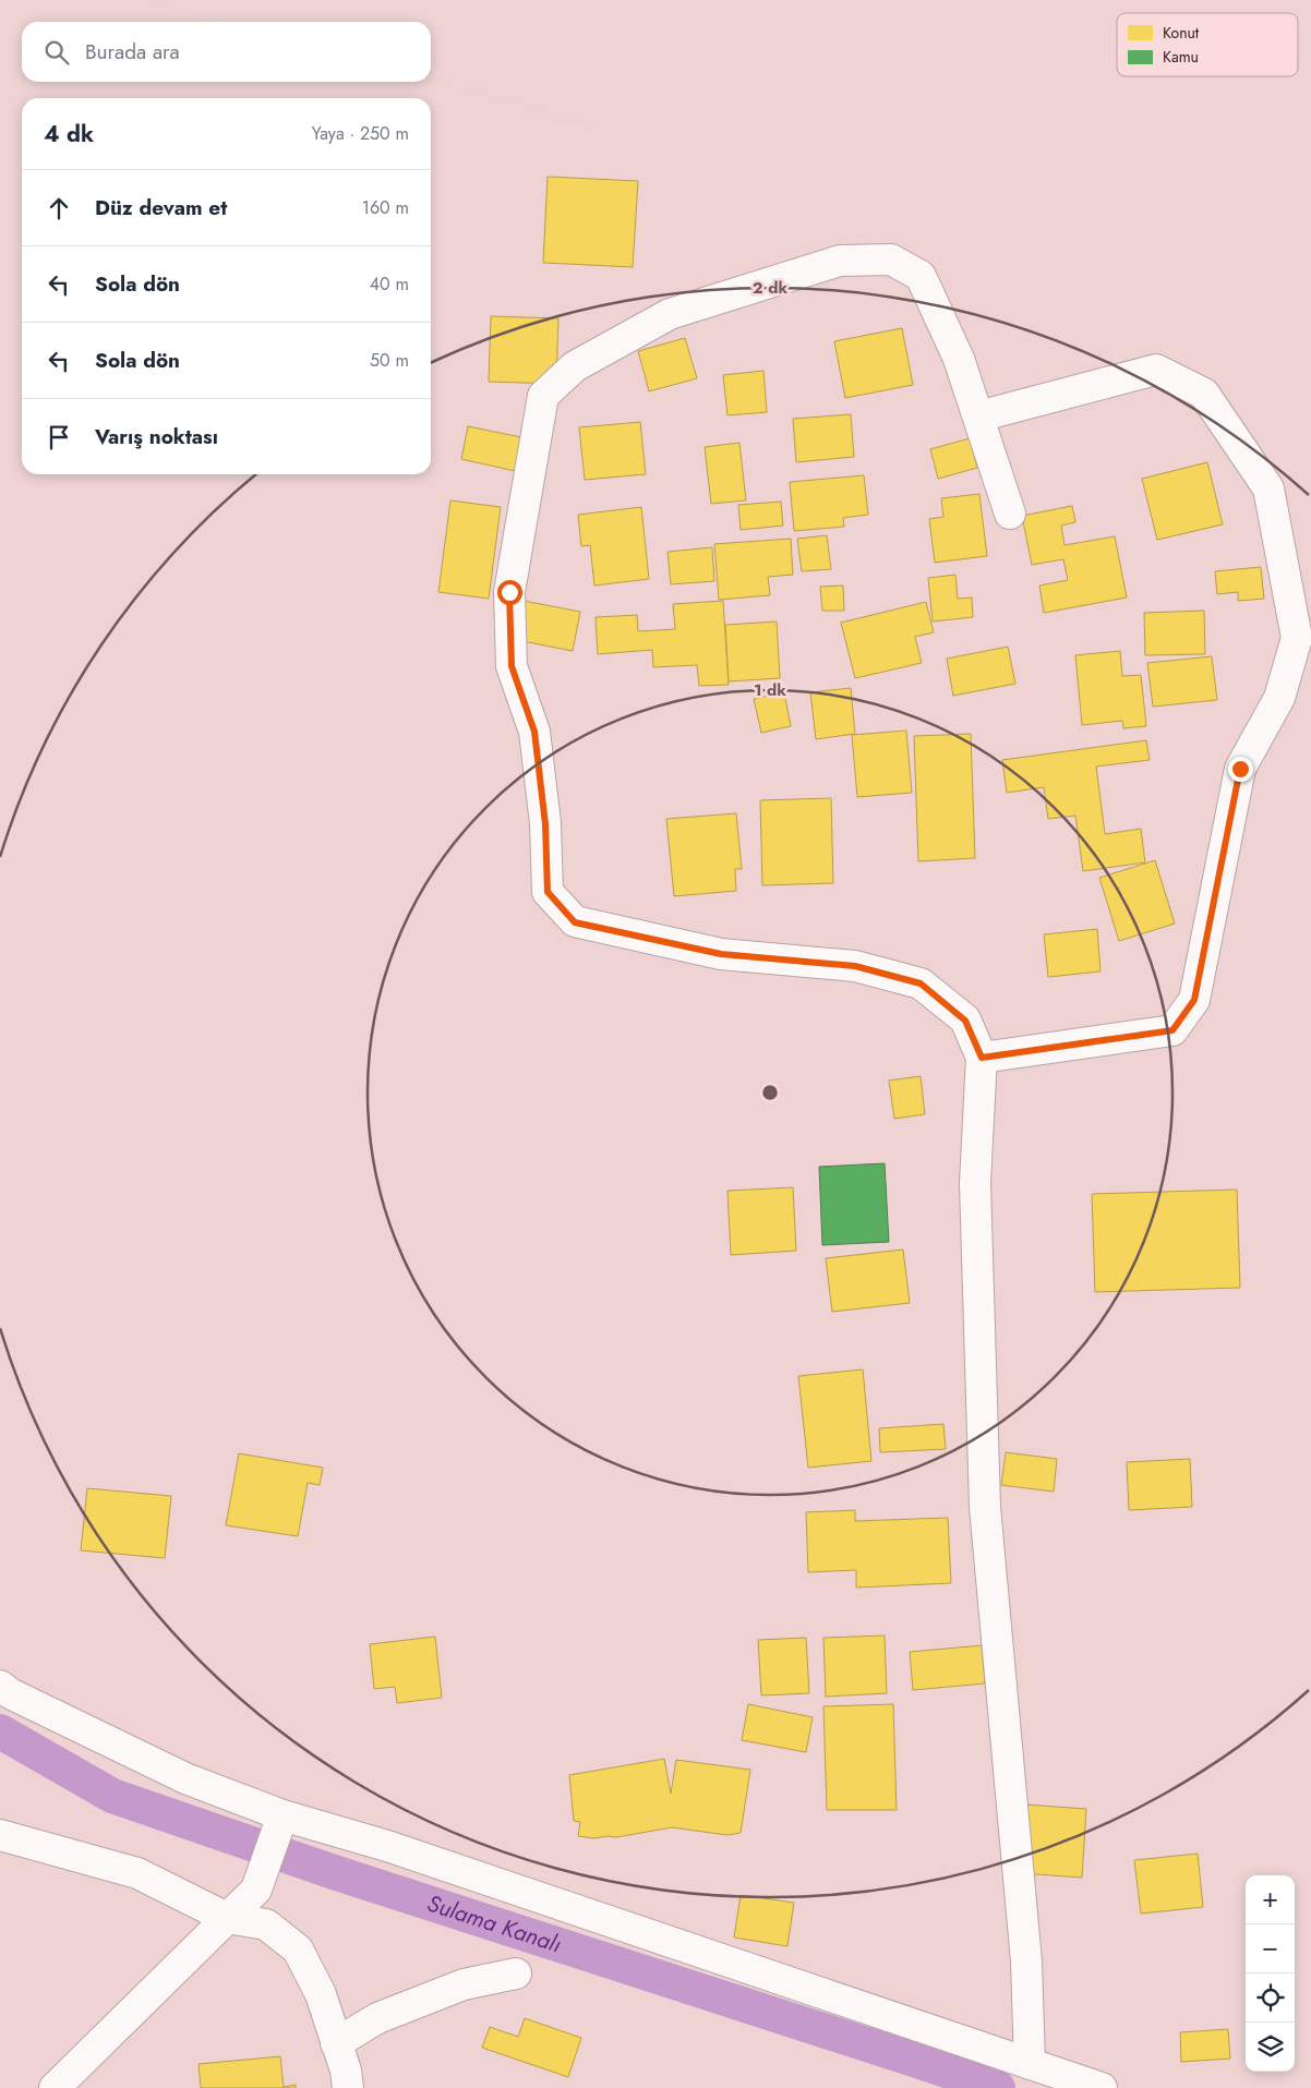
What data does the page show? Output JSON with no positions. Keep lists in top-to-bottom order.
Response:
{
  "water": ["Sulama Kanalı"],
  "legend": ["Konut", "Kamu"],
  "page": {
    "search": "Burada ara",
    "heading": ["4 dk", "Yaya · 250 m"],
    "list": [
      ["Düz devam et", "160 m"],
      ["Sola dön", "40 m"],
      ["Sola dön", "50 m"],
      "Varış noktası"
    ],
    "map_buttons": ["+", "−"]
  },
  "rings": ["2 dk", "1 dk"]
}
